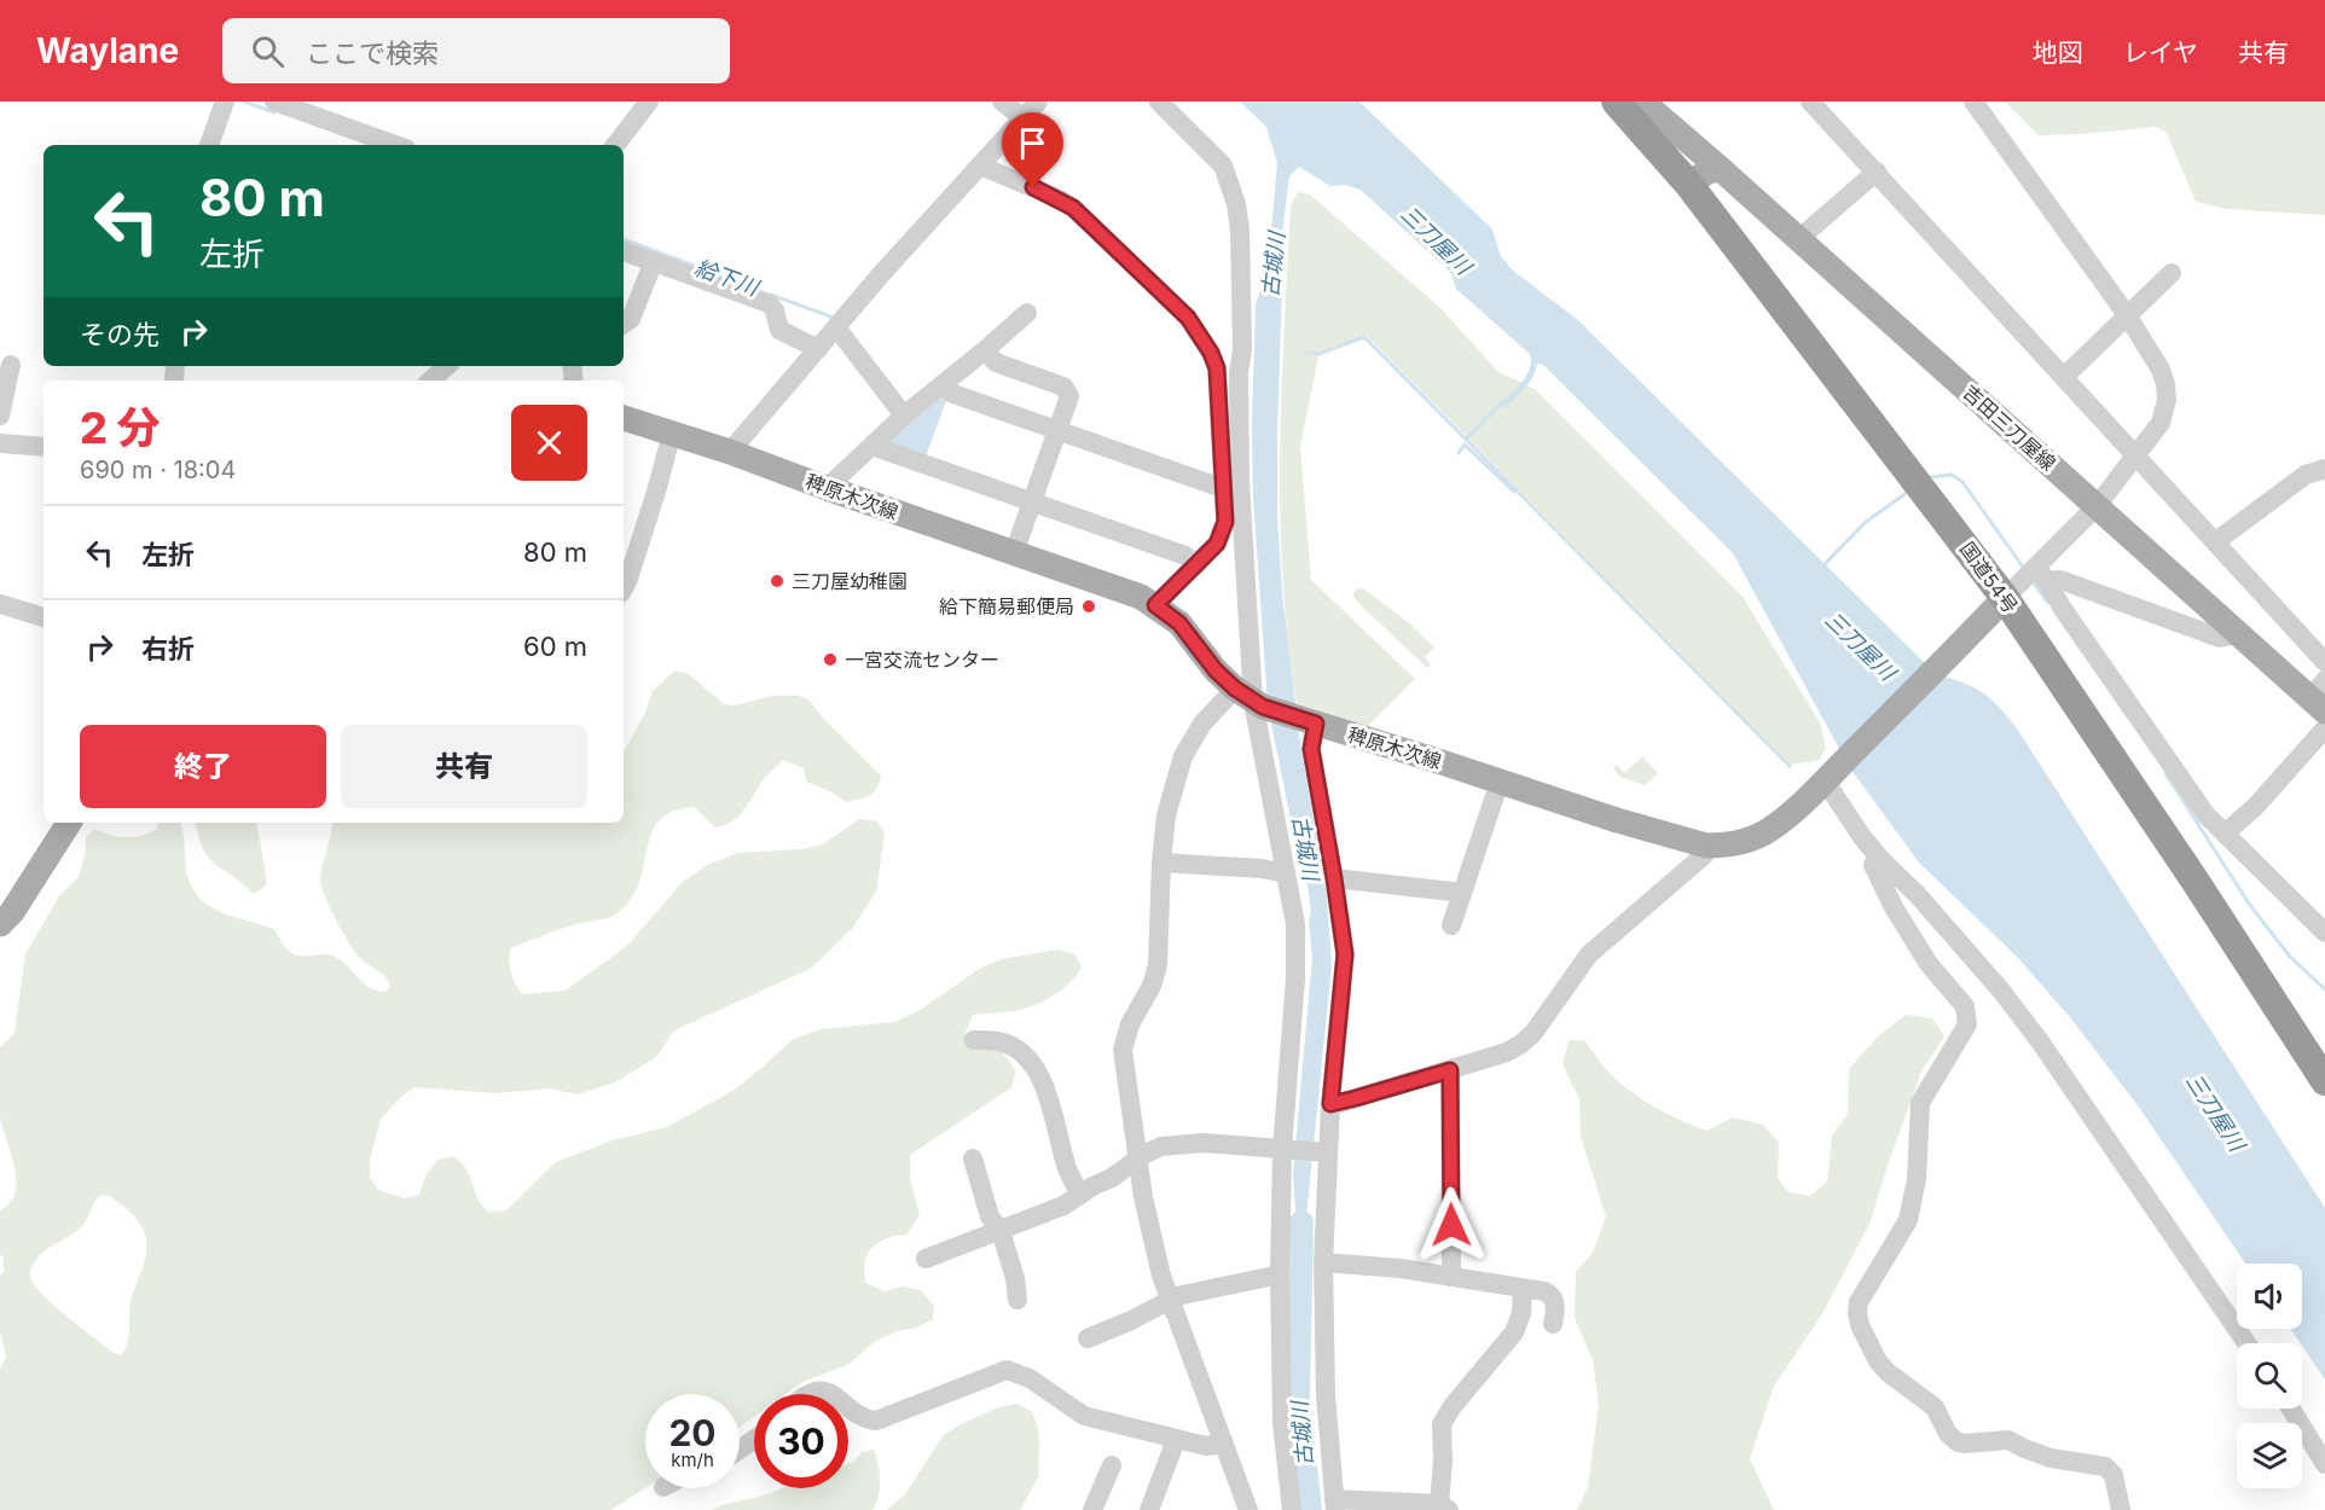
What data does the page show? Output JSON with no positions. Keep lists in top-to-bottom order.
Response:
{
  "streets": {
    "highway": ["国道54号"],
    "main road": ["吉田三刀屋線", "稗原木次線"]
  },
  "crossings": [
    ["稗原木次線", "国道54号"]
  ],
  "water": ["三刀屋川", "古城川", "給下川"],
  "places": ["三刀屋幼稚園", "給下簡易郵便局", "一宮交流センター"],
  "page": {
    "header": "Waylane",
    "search": "ここで検索",
    "nav": ["地図", "レイヤ", "共有"],
    "turn": ["80 m", "左折"],
    "then": "その先",
    "heading": ["2 分", "690 m · 18:04"],
    "list": [
      {
        "name": "左折",
        "value": "80 m"
      },
      {
        "name": "右折",
        "value": "60 m"
      }
    ],
    "buttons": ["終了", "共有"],
    "speed": "20 km/h",
    "limit": "30"
  }
}
